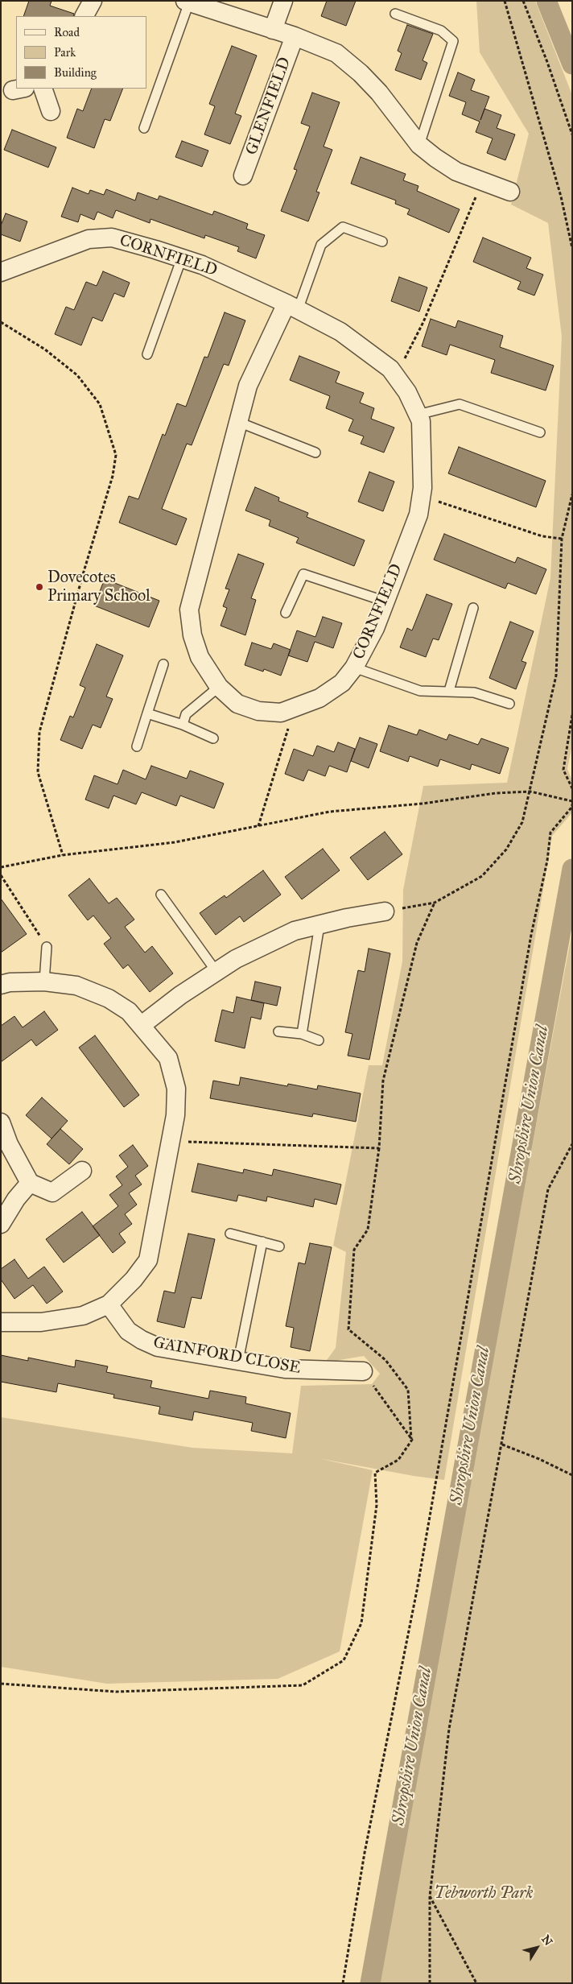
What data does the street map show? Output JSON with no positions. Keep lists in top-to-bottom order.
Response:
{
  "streets": {
    "street": ["GLENFIELD", "CORNFIELD", "GAINFORD CLOSE"]
  },
  "water": ["Shropshire Union Canal"],
  "parks": ["Tebworth Park"],
  "places": ["Dovecotes Primary School"],
  "legend": ["Road", "Park", "Building"],
  "north": "top right"
}
